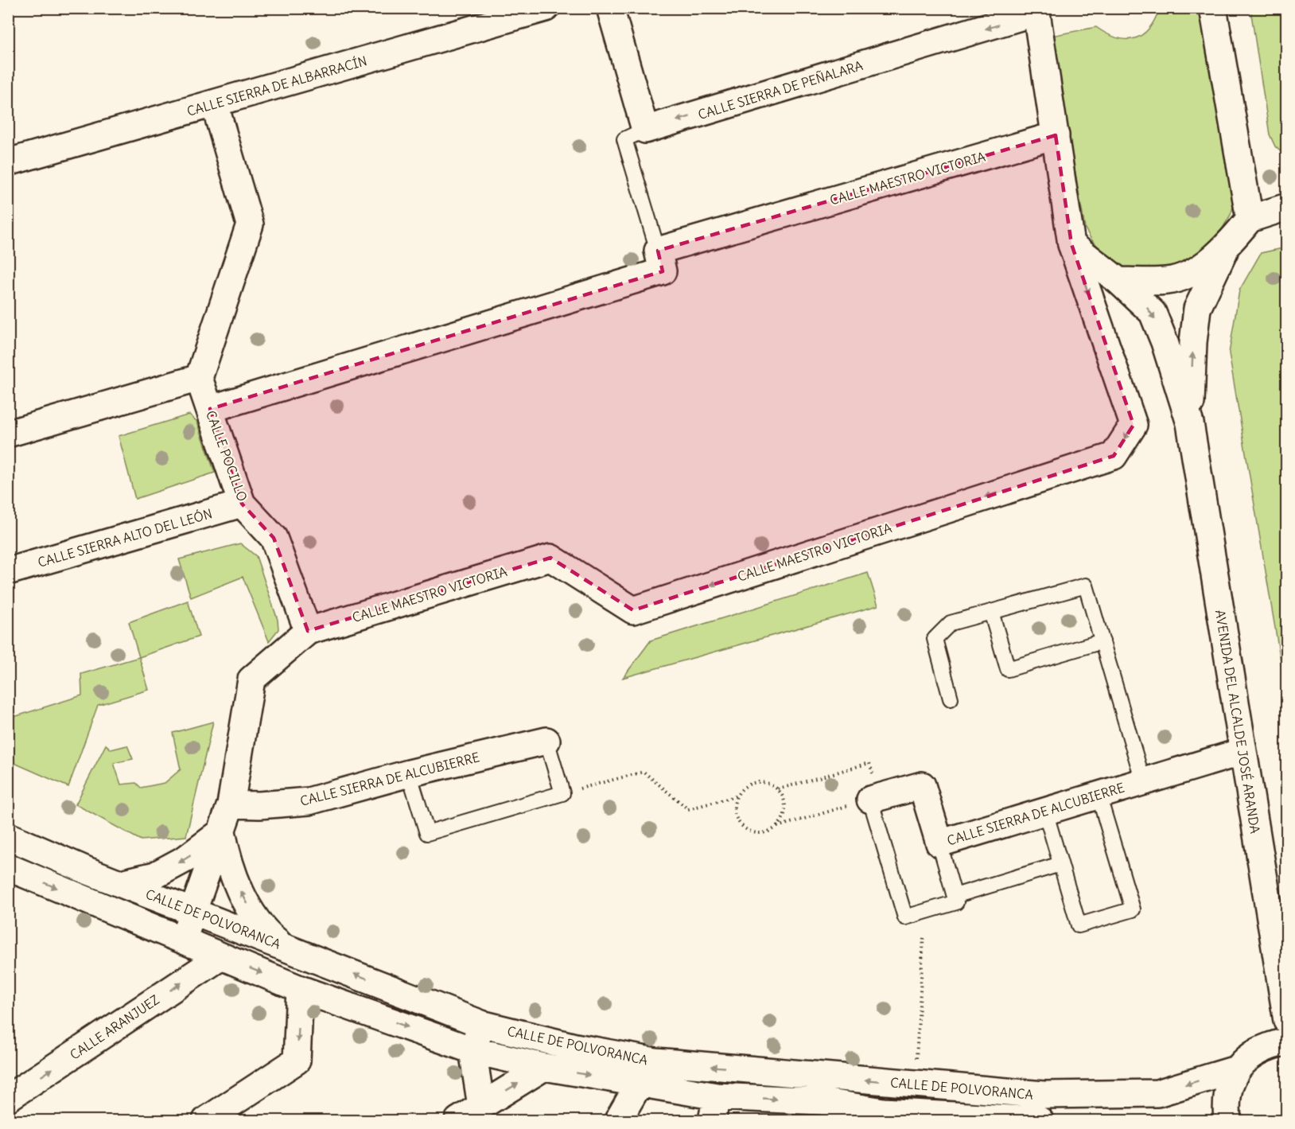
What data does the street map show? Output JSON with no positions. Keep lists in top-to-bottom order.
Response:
{
  "streets": {
    "street": [
      "CALLE SIERRA DE ALBARRACÍN",
      "CALLE SIERRA DE PEÑALARA",
      "CALLE MAESTRO VICTORIA",
      "CALLE POCILLO",
      "CALLE SIERRA ALTO DEL LEÓN",
      "AVENIDA DEL ALCALDE JOSÉ ARANDA",
      "CALLE SIERRA DE ALCUBIERRE",
      "CALLE DE POLVORANCA",
      "CALLE ARANJUEZ"
    ]
  },
  "crossings": [
    ["CALLE MAESTRO VICTORIA", "CALLE POCILLO"],
    ["CALLE MAESTRO VICTORIA", "AVENIDA DEL ALCALDE JOSÉ ARANDA"],
    ["CALLE POCILLO", "CALLE SIERRA ALTO DEL LEÓN"],
    ["AVENIDA DEL ALCALDE JOSÉ ARANDA", "CALLE SIERRA DE ALCUBIERRE"],
    ["CALLE DE POLVORANCA", "CALLE ARANJUEZ"]
  ],
  "one_way": ["CALLE SIERRA DE PEÑALARA", "CALLE ARANJUEZ"]
}
